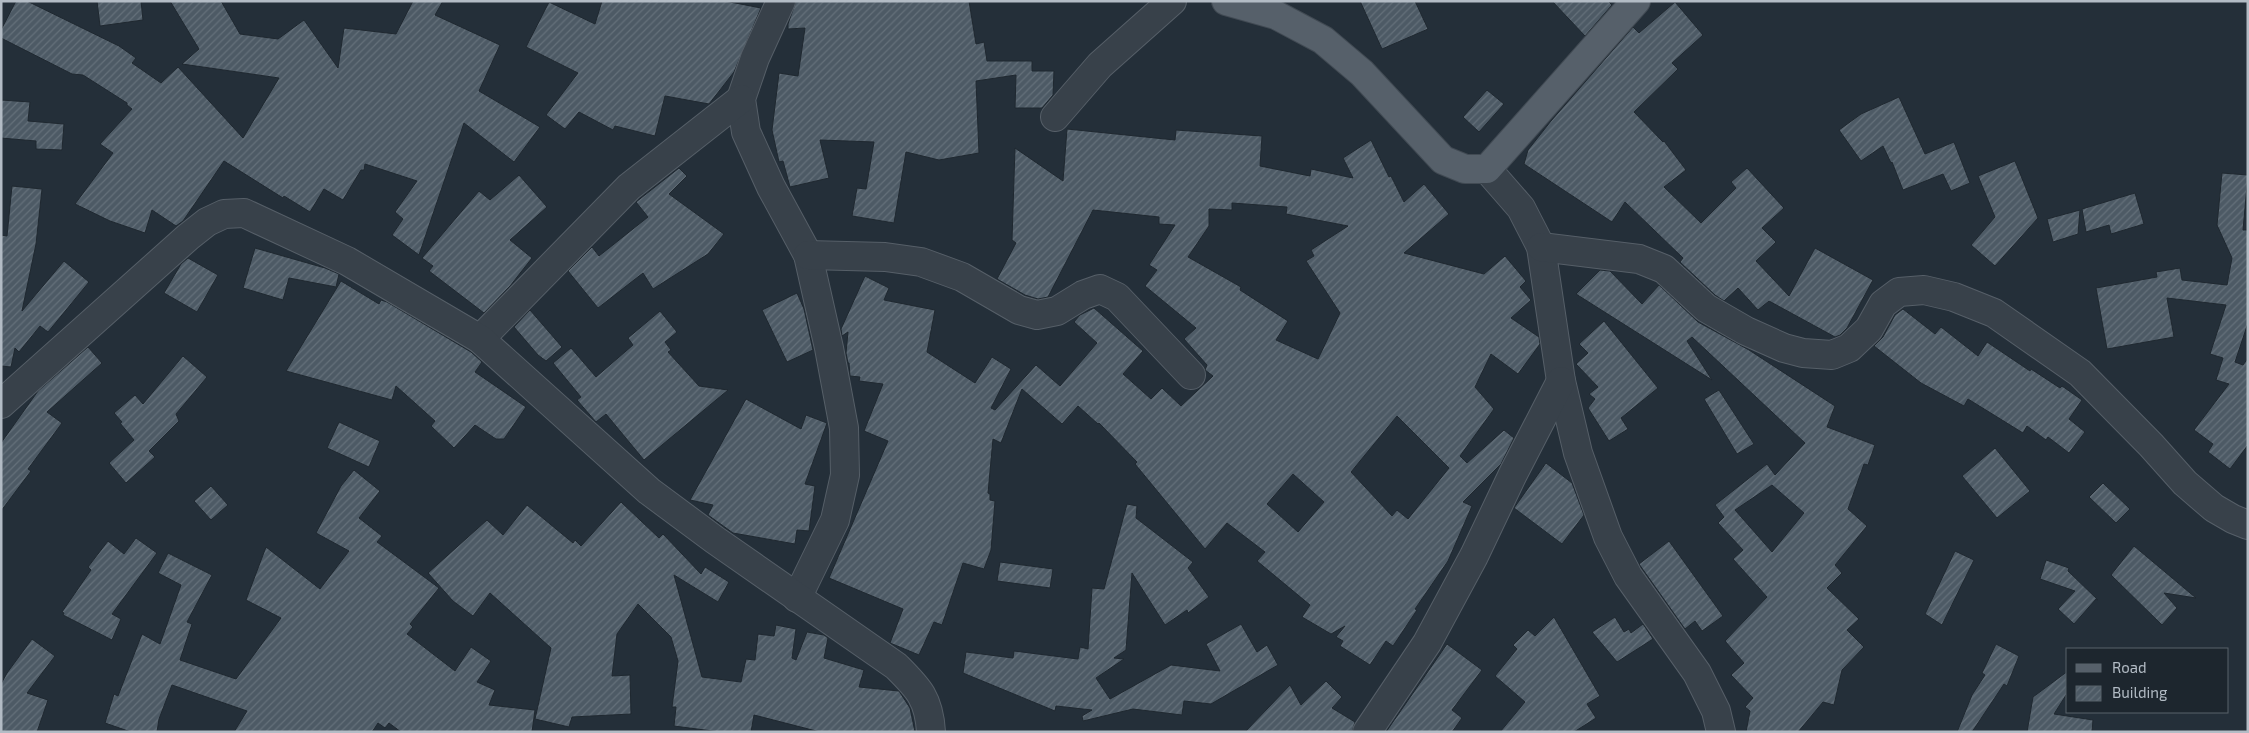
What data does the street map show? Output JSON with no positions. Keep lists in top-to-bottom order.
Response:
{
  "legend": ["Road", "Building"]
}
